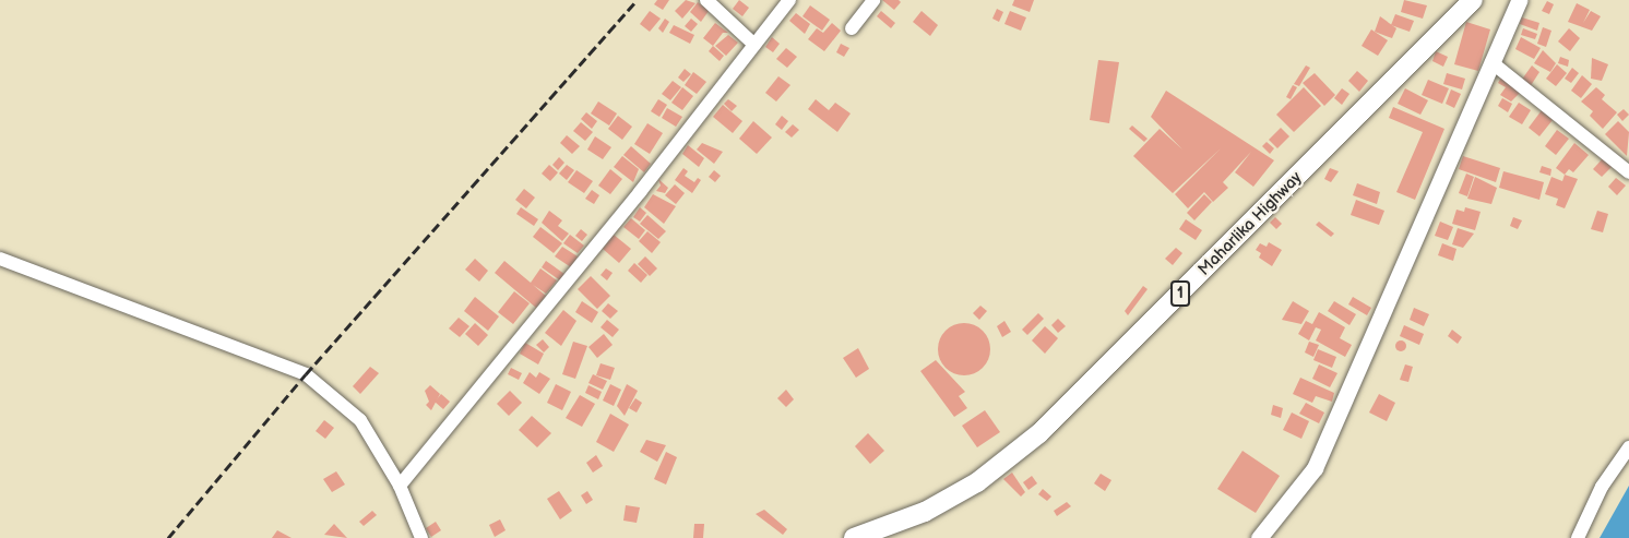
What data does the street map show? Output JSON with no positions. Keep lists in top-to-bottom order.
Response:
{
  "streets": {
    "highway": ["Maharlika Highway", "1"]
  }
}
